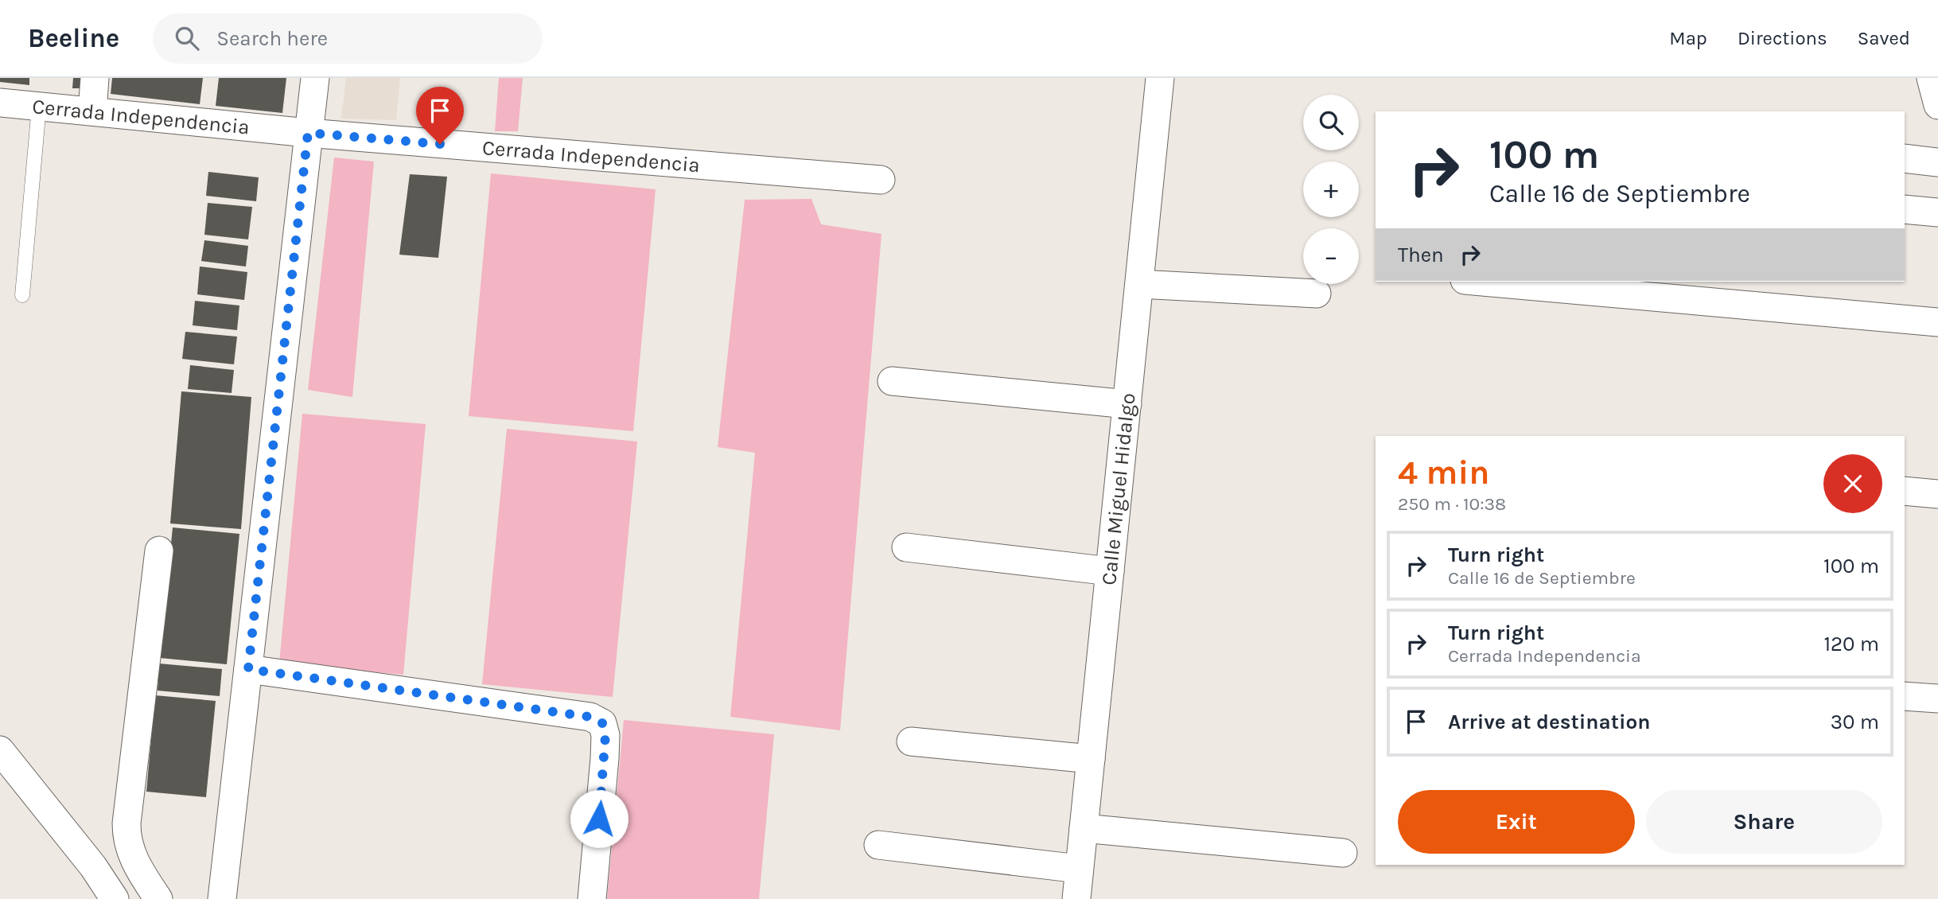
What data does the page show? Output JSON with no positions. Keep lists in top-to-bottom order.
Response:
{
  "streets": {
    "street": ["Cerrada Independencia", "Calle Miguel Hidalgo"]
  },
  "page": {
    "header": "Beeline",
    "search": "Search here",
    "nav": ["Map", "Directions", "Saved"],
    "map_buttons": ["+", "−"],
    "turn": ["100 m", "Calle 16 de Septiembre"],
    "then": "Then",
    "heading": ["4 min", "250 m · 10:38"],
    "list": [
      {
        "name": "Turn right",
        "note": "Calle 16 de Septiembre",
        "value": "100 m"
      },
      {
        "name": "Turn right",
        "note": "Cerrada Independencia",
        "value": "120 m"
      },
      {
        "name": "Arrive at destination",
        "value": "30 m"
      }
    ],
    "buttons": ["Exit", "Share"]
  }
}
